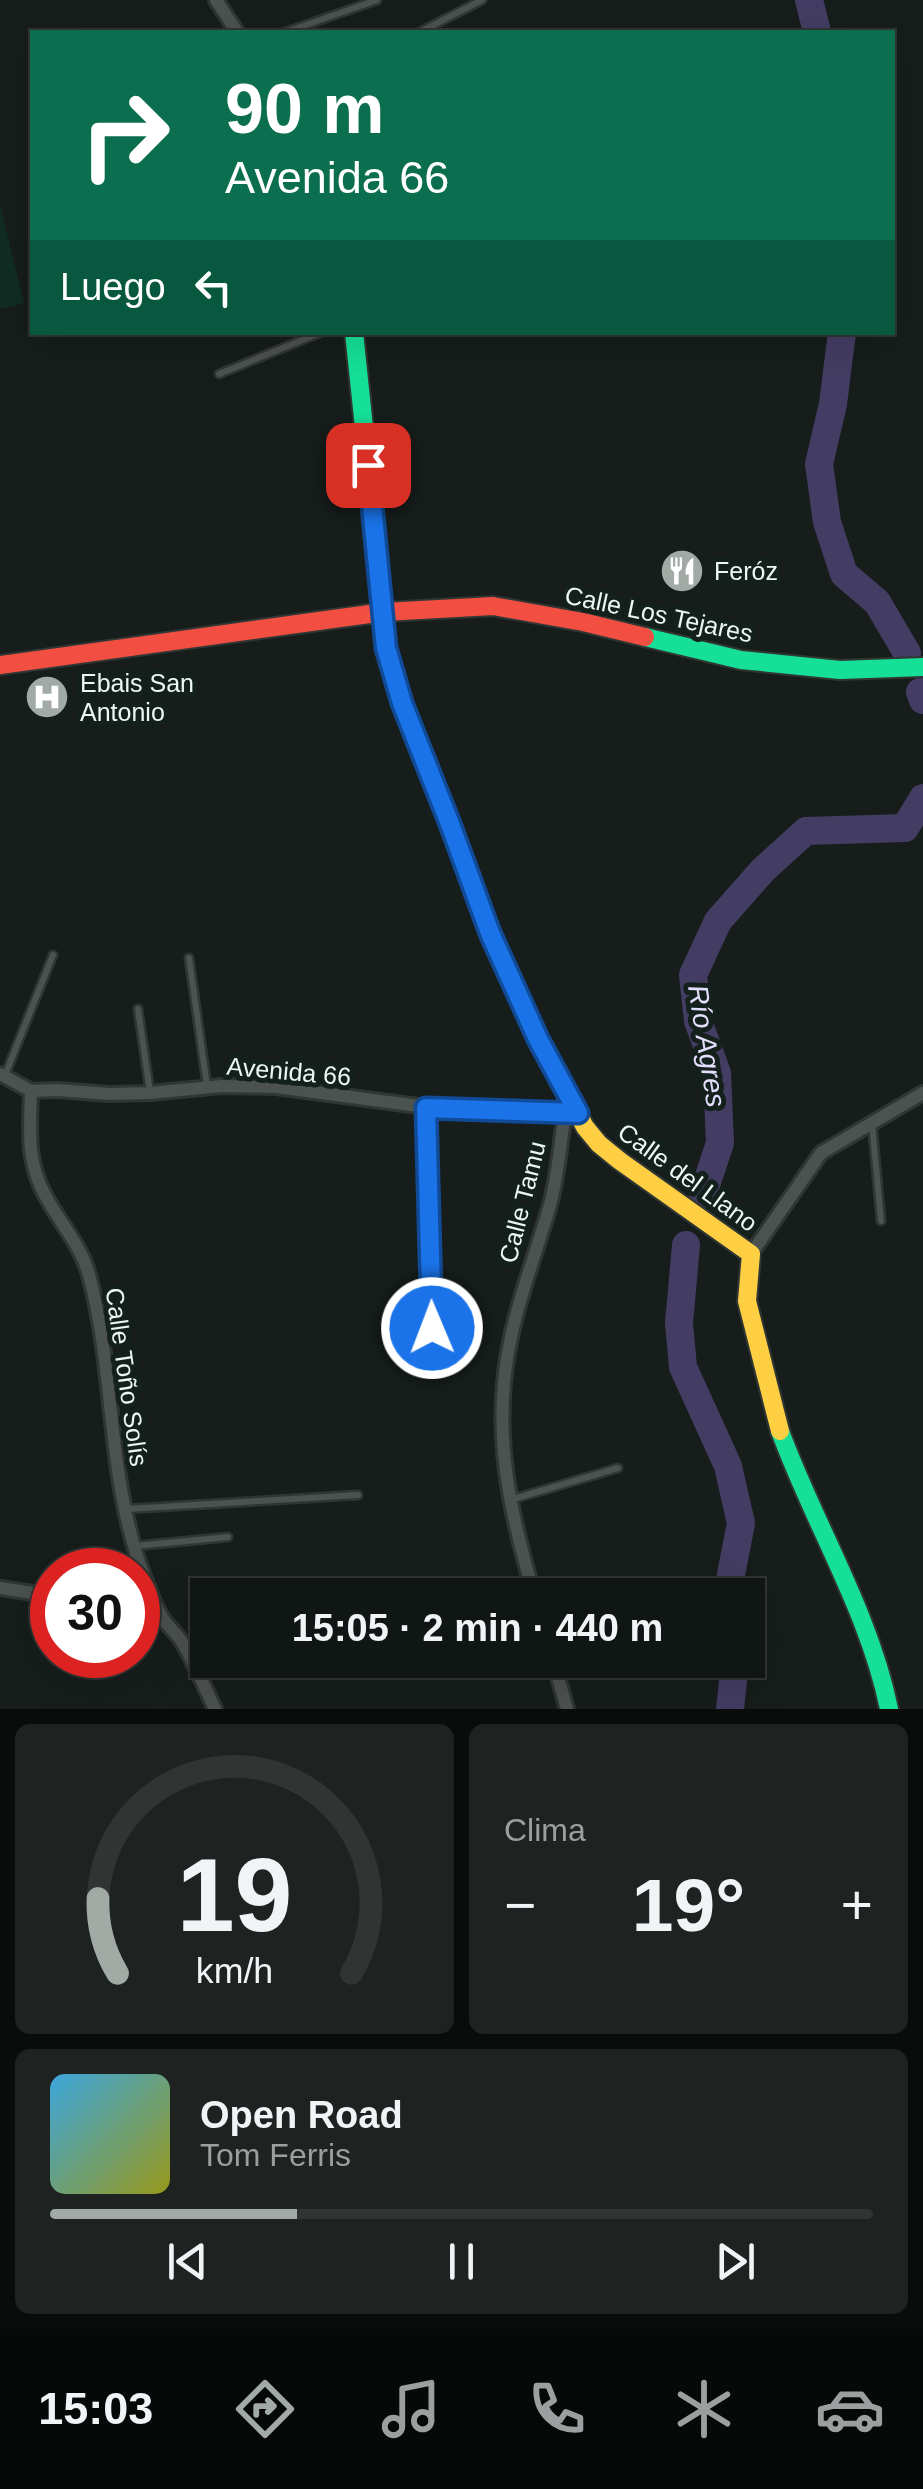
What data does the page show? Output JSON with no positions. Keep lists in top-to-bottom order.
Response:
{
  "streets": {
    "main road": ["Calle Los Tejares", "Calle del Llano"],
    "street": ["Avenida 66", "Calle Tamu", "Calle Toño Solís"]
  },
  "crossings": [
    ["Calle Los Tejares", "Calle del Llano"],
    ["Avenida 66", "Calle del Llano"],
    ["Avenida 66", "Calle Tamu"],
    ["Avenida 66", "Calle Toño Solís"],
    ["Calle del Llano", "Calle Tamu"]
  ],
  "water": ["Río Agres"],
  "places": {
    "restaurant": ["Feróz"],
    "hospital": ["Ebais San Antonio"]
  },
  "page": {
    "turn": ["90 m", "Avenida 66"],
    "then": "Luego",
    "limit": "30",
    "trip": "15:05 · 2 min · 440 m",
    "tile": "Clima",
    "heat": ["−", "19°", "+"],
    "song": ["Open Road", "Tom Ferris"],
    "tabs": "15:03",
    "gauge": ["19", "km/h"]
  }
}
